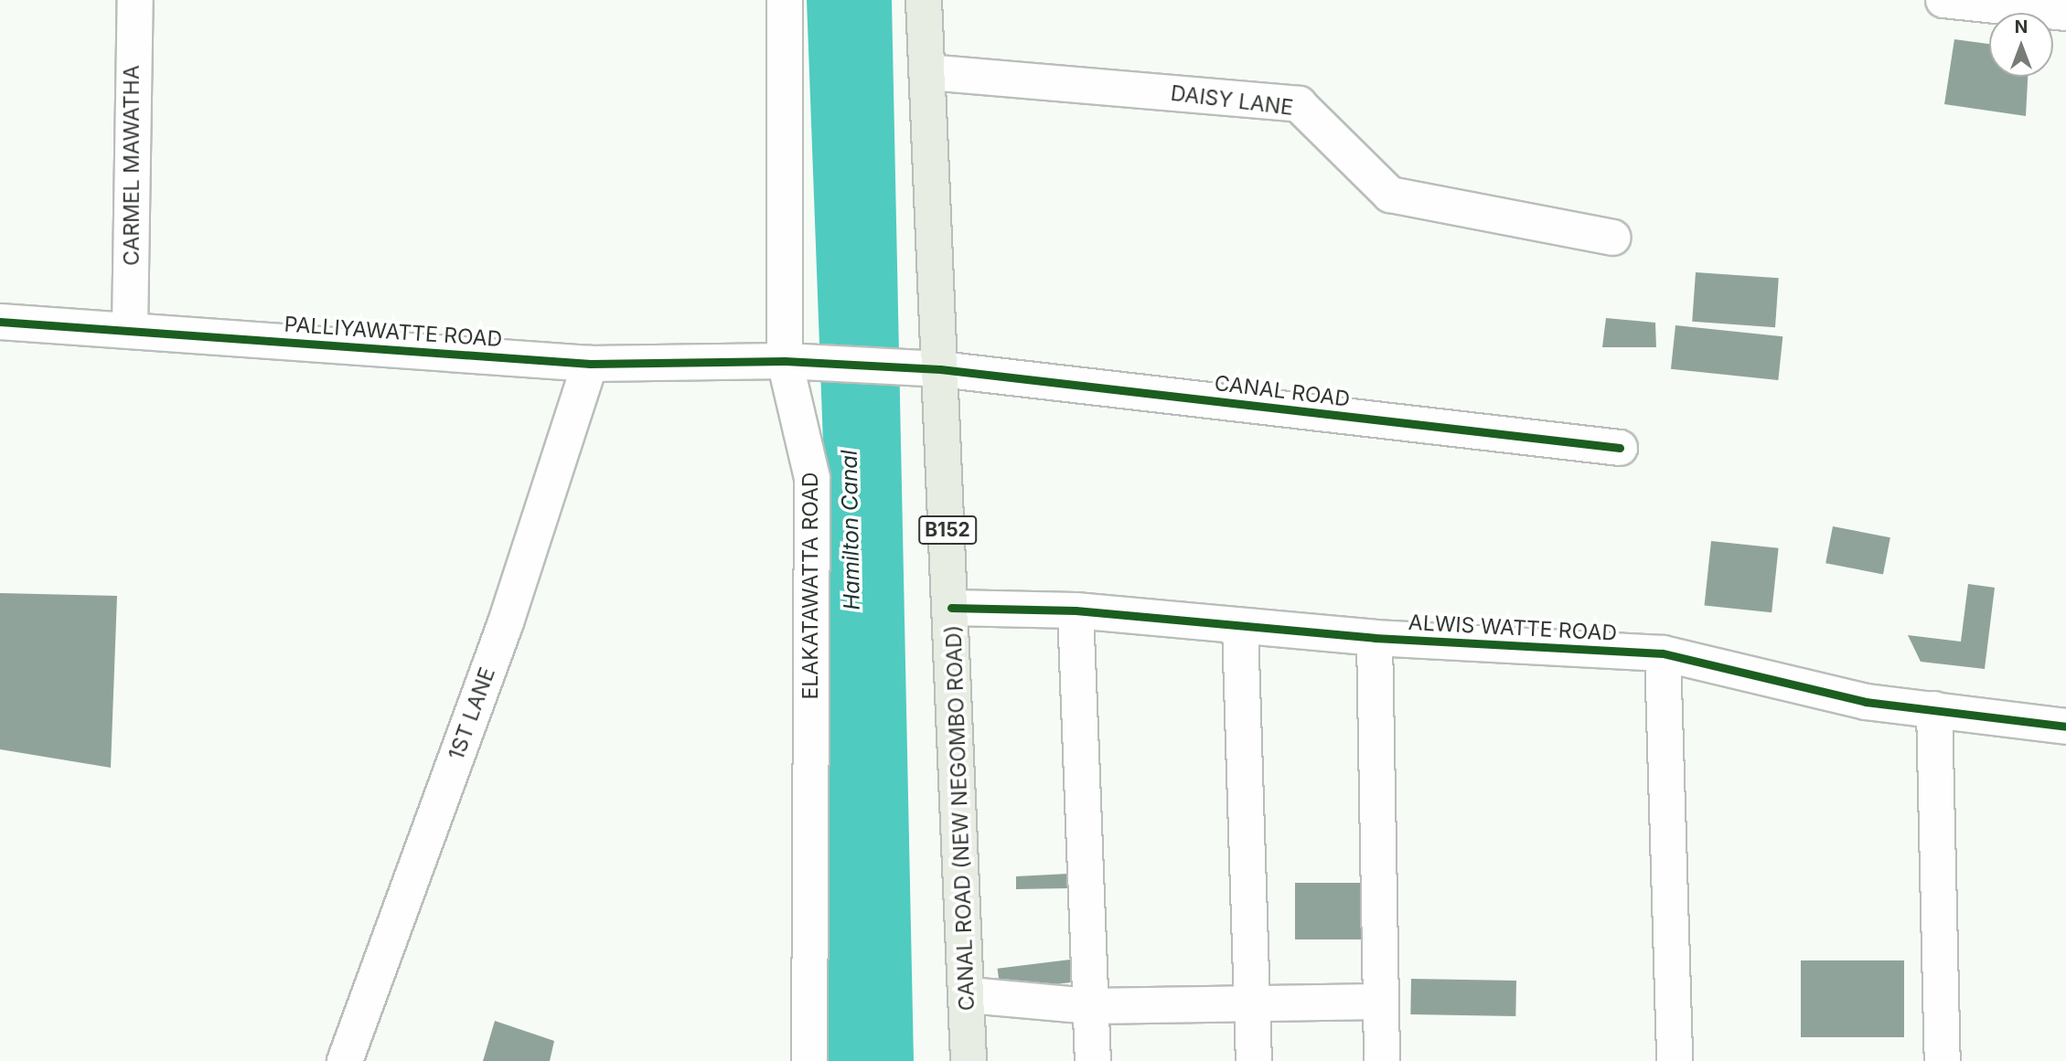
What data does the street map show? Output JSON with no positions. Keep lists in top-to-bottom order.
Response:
{
  "streets": {
    "main road": ["B152", "CANAL ROAD (NEW NEGOMBO ROAD)"],
    "street": [
      "DAISY LANE",
      "CARMEL MAWATHA",
      "PALLIYAWATTE ROAD",
      "CANAL ROAD",
      "ELAKATAWATTA ROAD",
      "ALWIS WATTE ROAD",
      "1ST LANE"
    ]
  },
  "crossings": [
    ["DAISY LANE", "CANAL ROAD (NEW NEGOMBO ROAD)"],
    ["CARMEL MAWATHA", "PALLIYAWATTE ROAD"],
    ["PALLIYAWATTE ROAD", "CANAL ROAD"],
    ["PALLIYAWATTE ROAD", "ELAKATAWATTA ROAD"],
    ["PALLIYAWATTE ROAD", "1ST LANE"],
    ["CANAL ROAD", "ELAKATAWATTA ROAD"],
    ["CANAL ROAD", "CANAL ROAD (NEW NEGOMBO ROAD)"],
    ["ALWIS WATTE ROAD", "CANAL ROAD (NEW NEGOMBO ROAD)"]
  ],
  "water": ["Hamilton Canal"],
  "north": "top"
}
